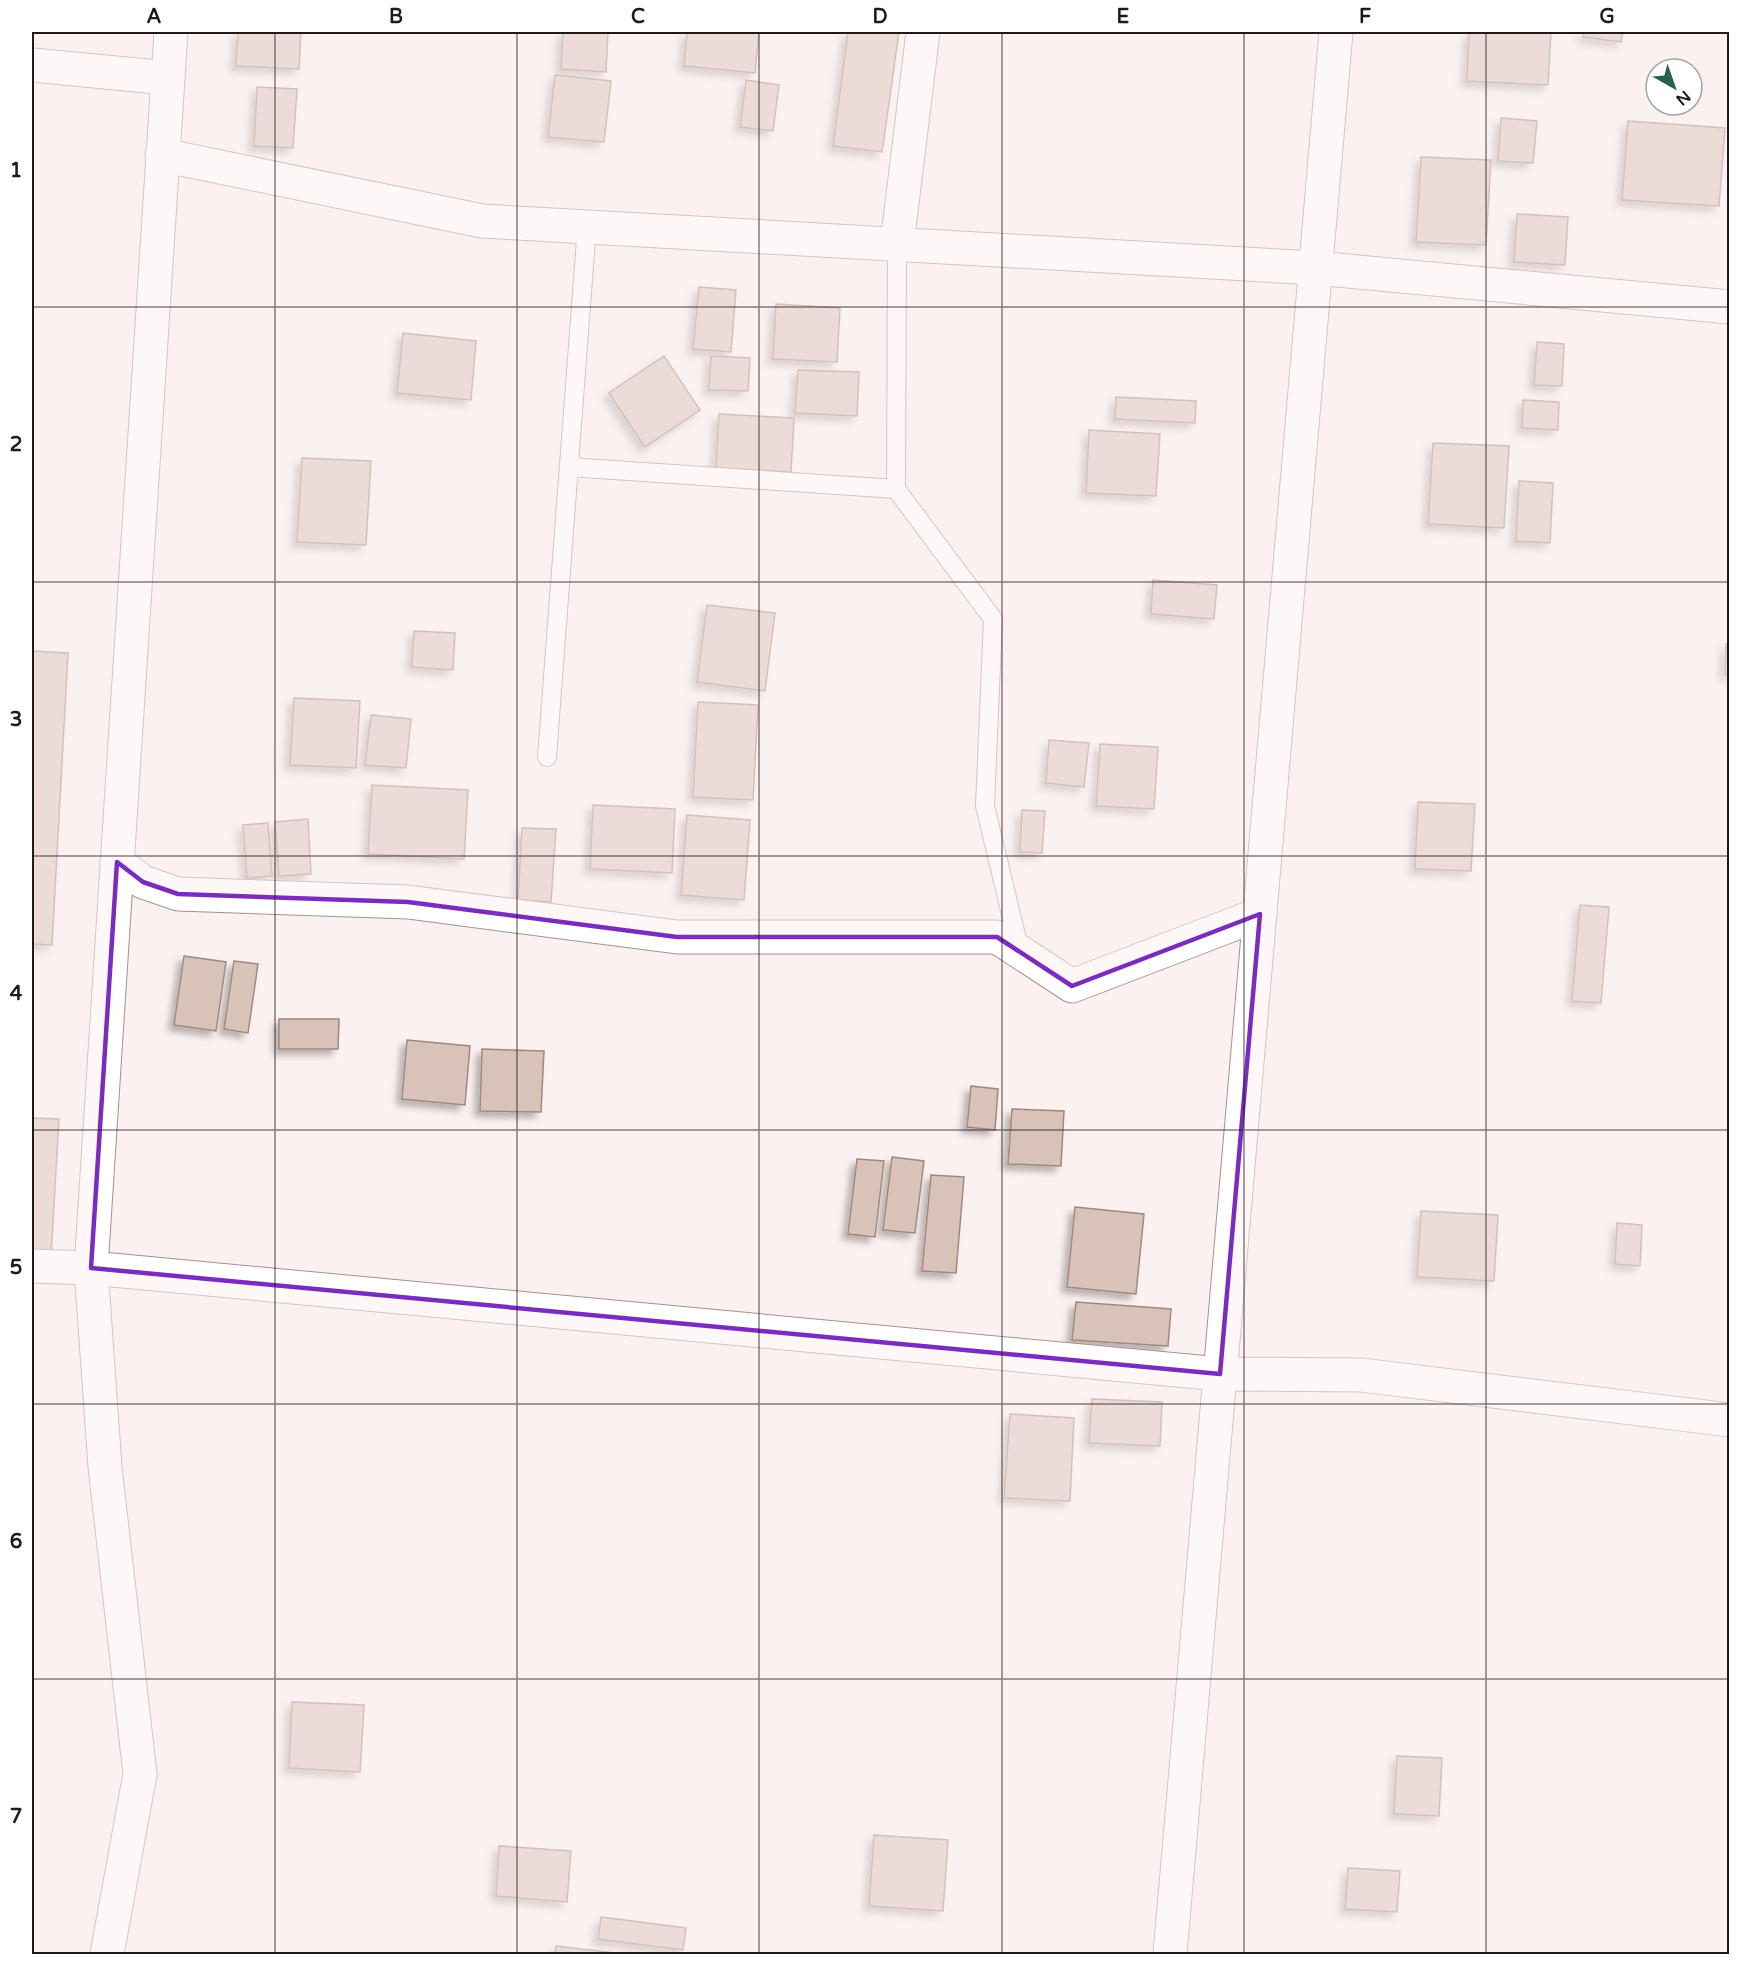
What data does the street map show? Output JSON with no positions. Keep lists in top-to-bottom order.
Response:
{
  "north": "bottom right",
  "grid": {
    "columns": [
      "A",
      "B",
      "C",
      "D",
      "E",
      "F",
      "G"
    ],
    "rows": [
      "1",
      "2",
      "3",
      "4",
      "5",
      "6",
      "7"
    ]
  }
}
